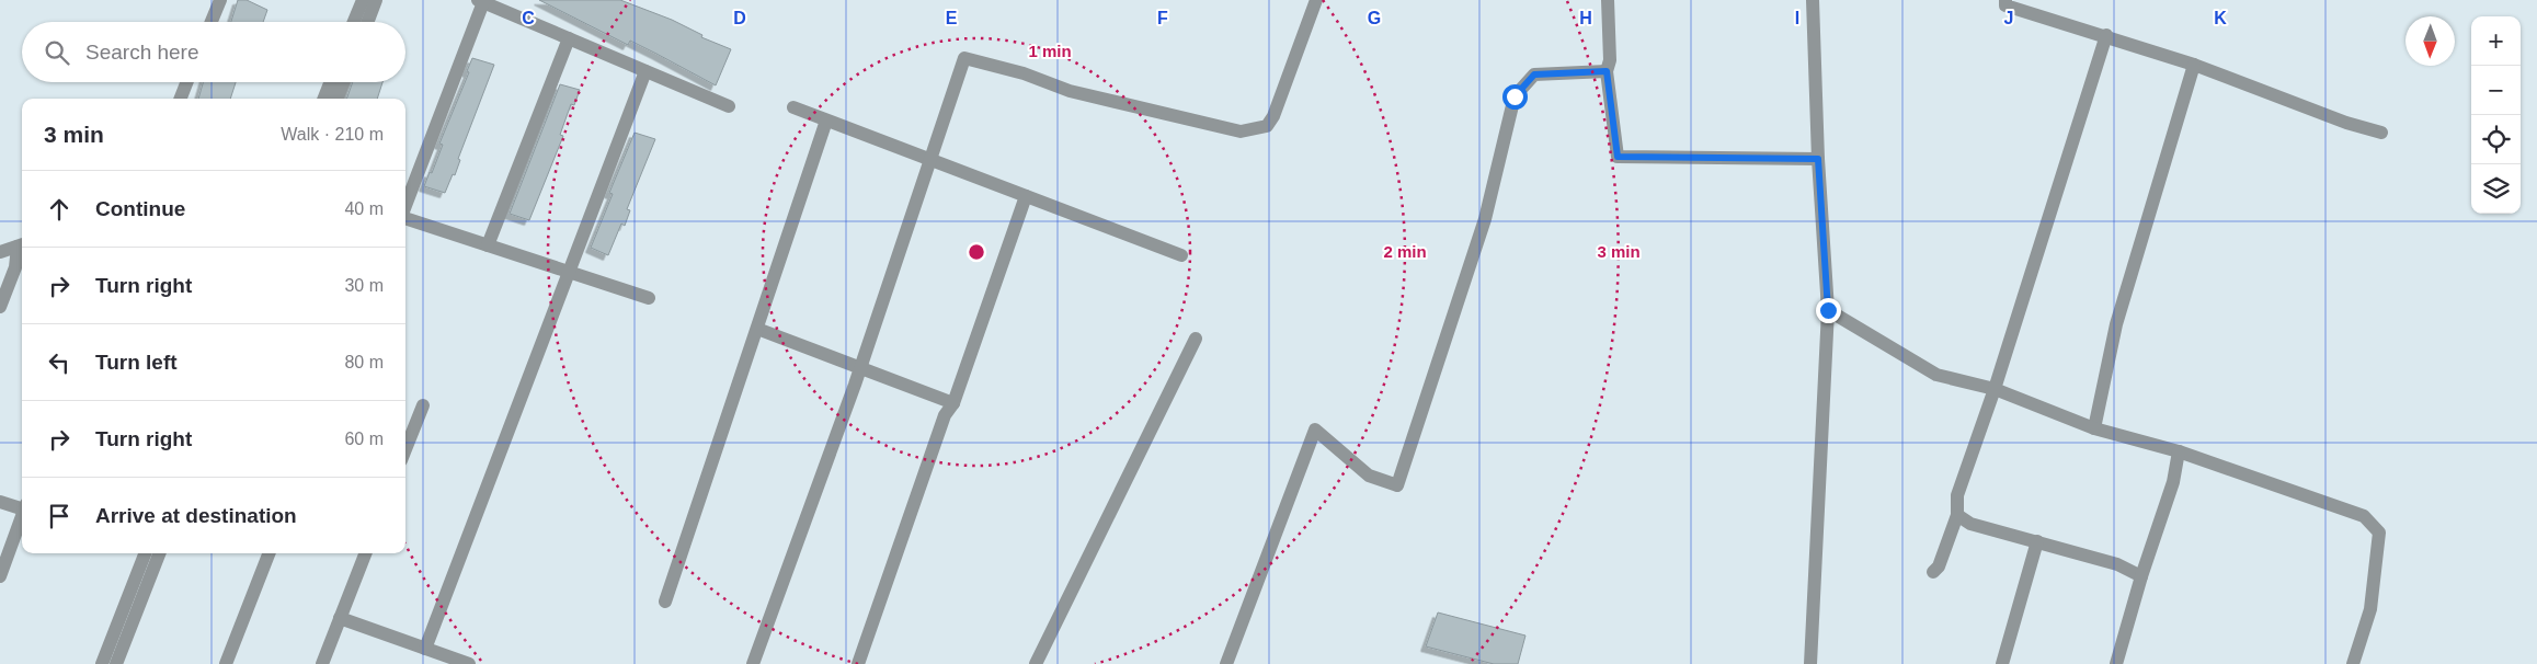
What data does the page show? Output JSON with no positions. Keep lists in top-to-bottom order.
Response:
{
  "north": "bottom",
  "page": {
    "map_buttons": ["+", "−"],
    "search": "Search here",
    "heading": ["3 min", "Walk · 210 m"],
    "list": [
      ["Continue", "40 m"],
      ["Turn right", "30 m"],
      ["Turn left", "80 m"],
      ["Turn right", "60 m"],
      "Arrive at destination"
    ]
  },
  "grid": {
    "columns": [
      "C",
      "D",
      "E",
      "F",
      "G",
      "H",
      "I",
      "J",
      "K"
    ]
  },
  "rings": ["1 min", "2 min", "3 min"]
}
